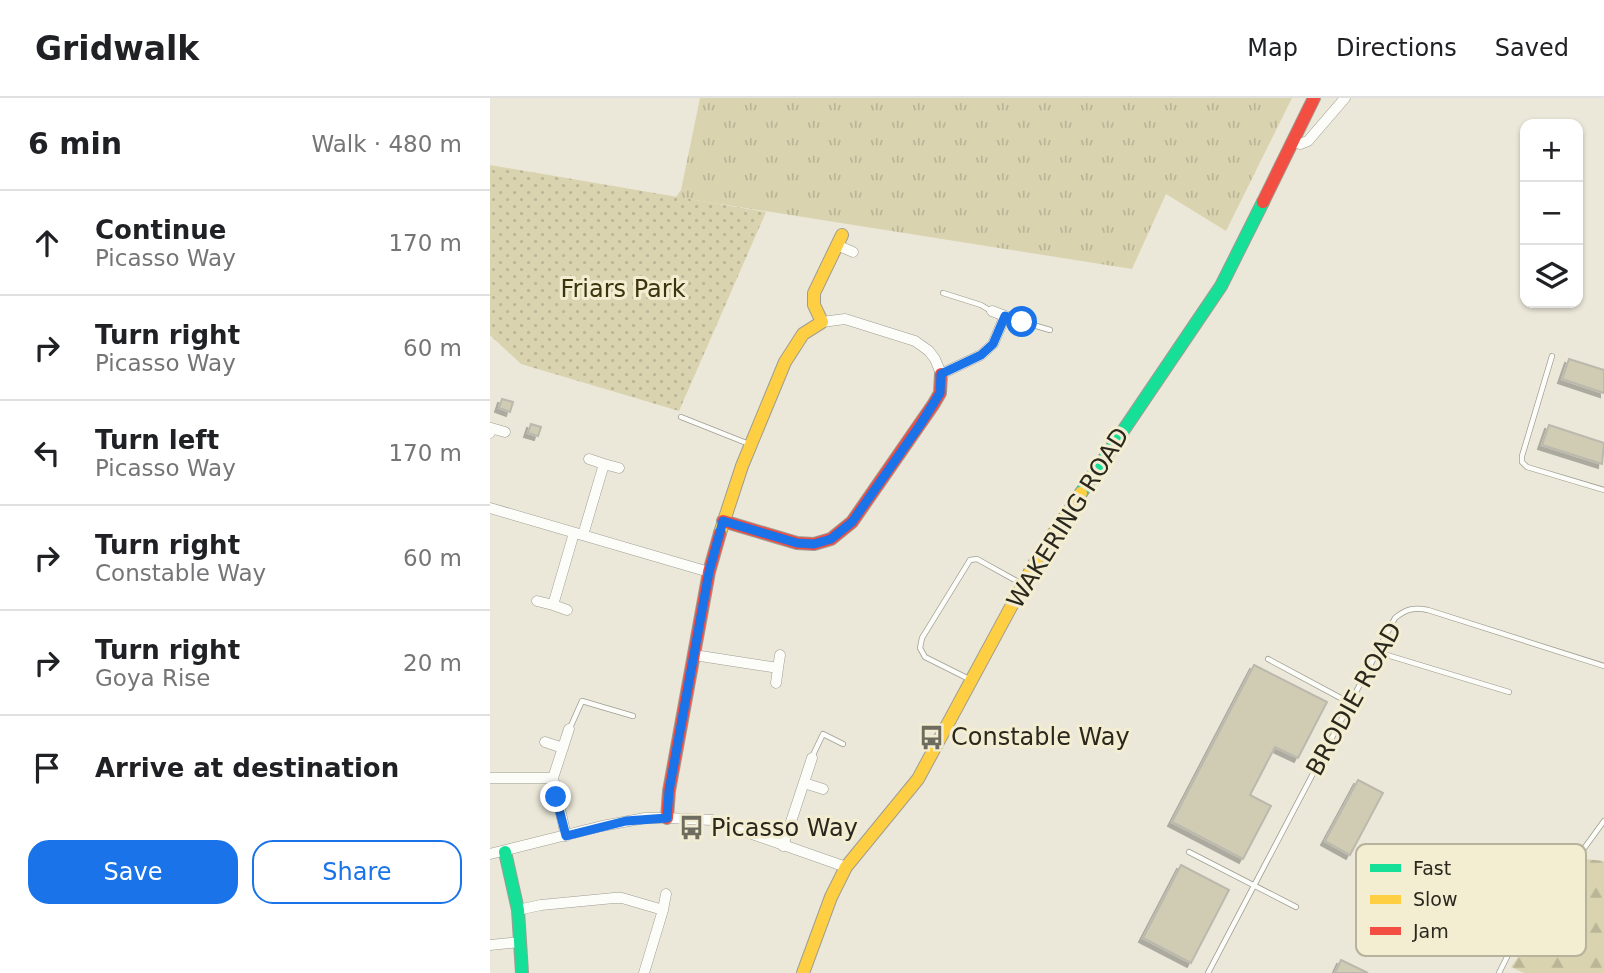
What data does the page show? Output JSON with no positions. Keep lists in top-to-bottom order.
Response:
{
  "streets": {
    "street": ["WAKERING ROAD"],
    "lane": ["BRODIE ROAD"]
  },
  "parks": ["Friars Park"],
  "places": {
    "bus stop": ["Constable Way", "Picasso Way"]
  },
  "legend": ["Fast", "Slow", "Jam"],
  "page": {
    "header": "Gridwalk",
    "nav": ["Map", "Directions", "Saved"],
    "heading": ["6 min", "Walk · 480 m"],
    "map_buttons": ["+", "−"],
    "list": [
      ["Continue", "Picasso Way", "170 m"],
      ["Turn right", "Picasso Way", "60 m"],
      ["Turn left", "Picasso Way", "170 m"],
      ["Turn right", "Constable Way", "60 m"],
      ["Turn right", "Goya Rise", "20 m"],
      "Arrive at destination"
    ],
    "buttons": ["Save", "Share"]
  }
}
